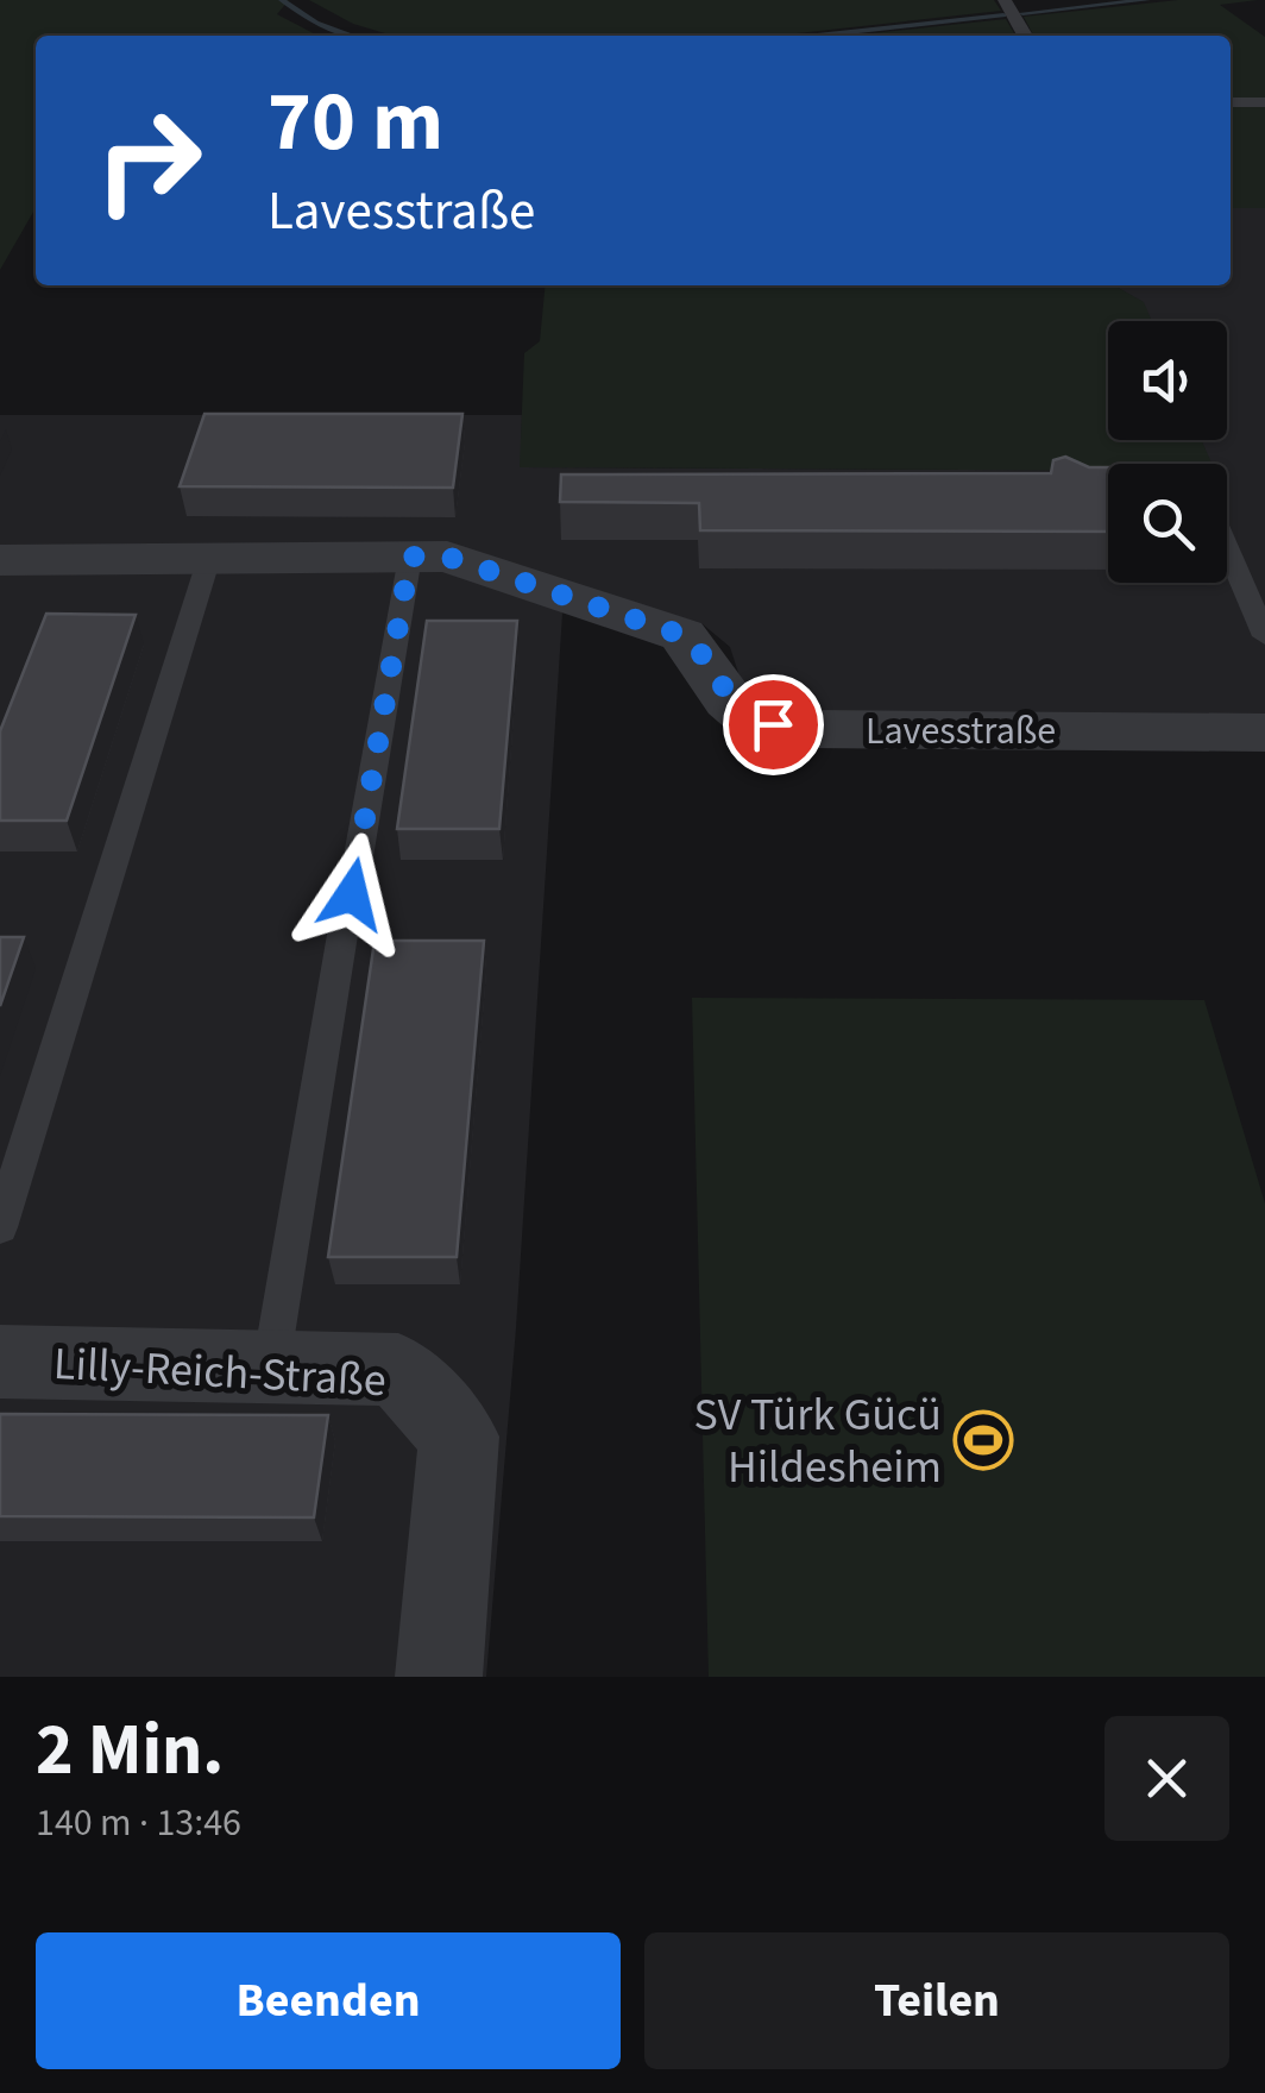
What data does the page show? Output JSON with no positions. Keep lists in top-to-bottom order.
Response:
{
  "streets": {
    "street": ["Lavesstraße", "Lilly-Reich-Straße"]
  },
  "places": {
    "sports": ["SV Türk Gücü Hildesheim"]
  },
  "page": {
    "turn": ["70 m", "Lavesstraße"],
    "heading": ["2 Min.", "140 m · 13:46"],
    "buttons": ["Beenden", "Teilen"]
  }
}
